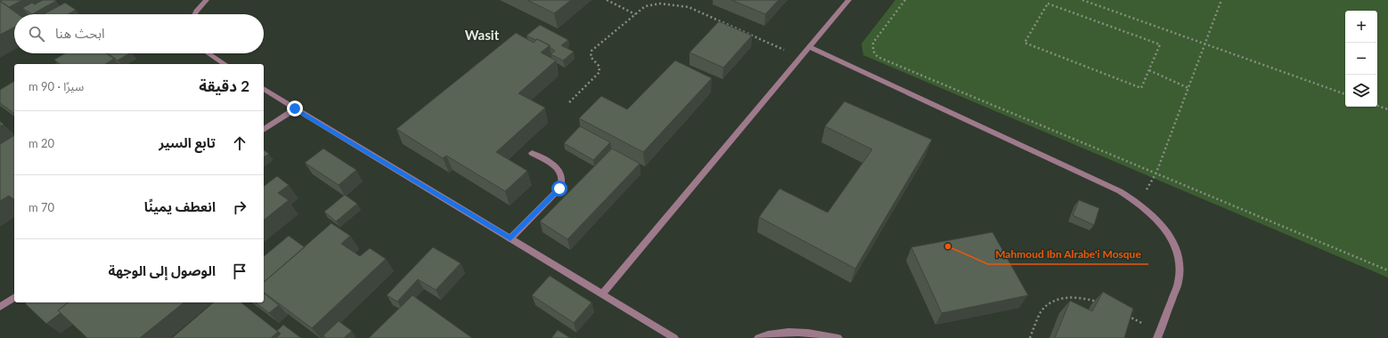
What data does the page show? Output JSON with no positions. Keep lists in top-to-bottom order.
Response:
{
  "districts": ["Wasit"],
  "places": ["Mahmoud Ibn Alrabe'i Mosque"],
  "page": {
    "map_buttons": ["+", "−"],
    "search": "ابحث هنا",
    "heading": ["2 دقيقة", "سيرًا · 90 m"],
    "list": [
      ["تابع السير", "20 m"],
      ["انعطف يمينًا", "70 m"],
      "الوصول إلى الوجهة"
    ]
  }
}
